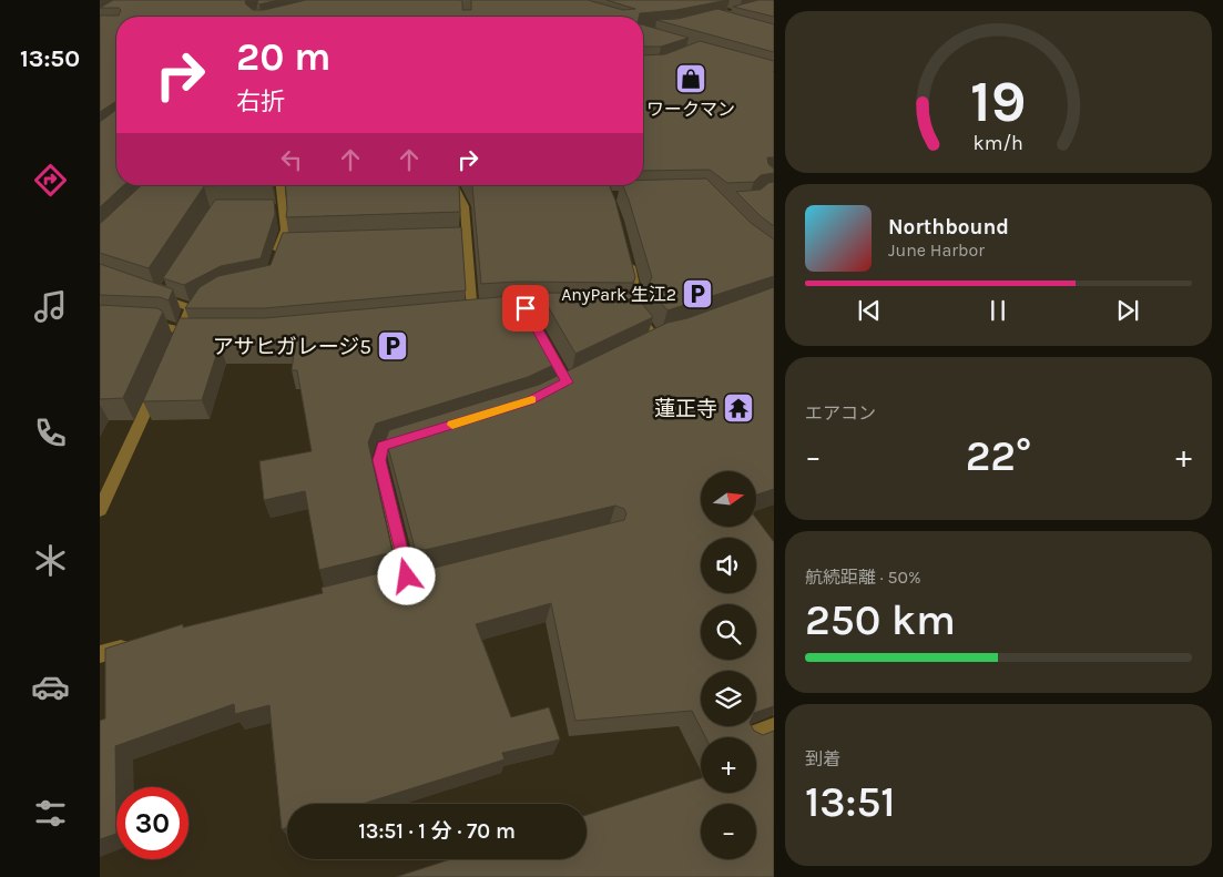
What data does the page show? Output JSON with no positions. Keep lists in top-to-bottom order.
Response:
{
  "places": {
    "shop": ["ワークマン"],
    "parking": ["AnyPark 生江2", "アサヒガレージ5"],
    "temple": ["蓮正寺"]
  },
  "north": "right",
  "page": {
    "tabs": "13:50",
    "turn": ["20 m", "右折"],
    "song": ["Northbound", "June Harbor"],
    "tile": [
      "エアコン",
      ["航続距離 · 50%", "250 km"],
      ["到着", "13:51"]
    ],
    "heat": ["−", "22°", "+"],
    "map_buttons": ["+", "−"],
    "limit": "30",
    "trip": "13:51 · 1 分 · 70 m",
    "gauge": ["19", "km/h"]
  }
}
